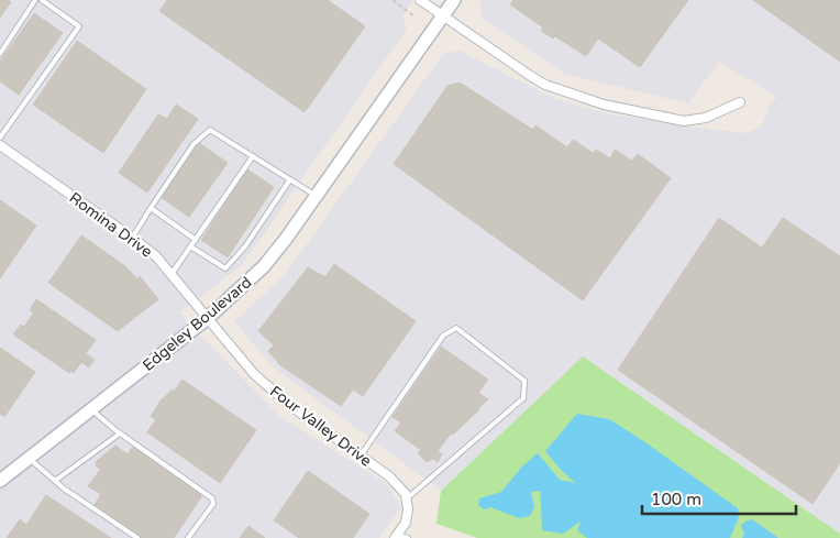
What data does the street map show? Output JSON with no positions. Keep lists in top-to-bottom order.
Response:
{
  "streets": {
    "street": ["Romina Drive", "Edgeley Boulevard", "Four Valley Drive"]
  },
  "crossings": [
    ["Romina Drive", "Edgeley Boulevard"],
    ["Romina Drive", "Four Valley Drive"],
    ["Edgeley Boulevard", "Four Valley Drive"]
  ],
  "scale_bar": "100 m"
}
